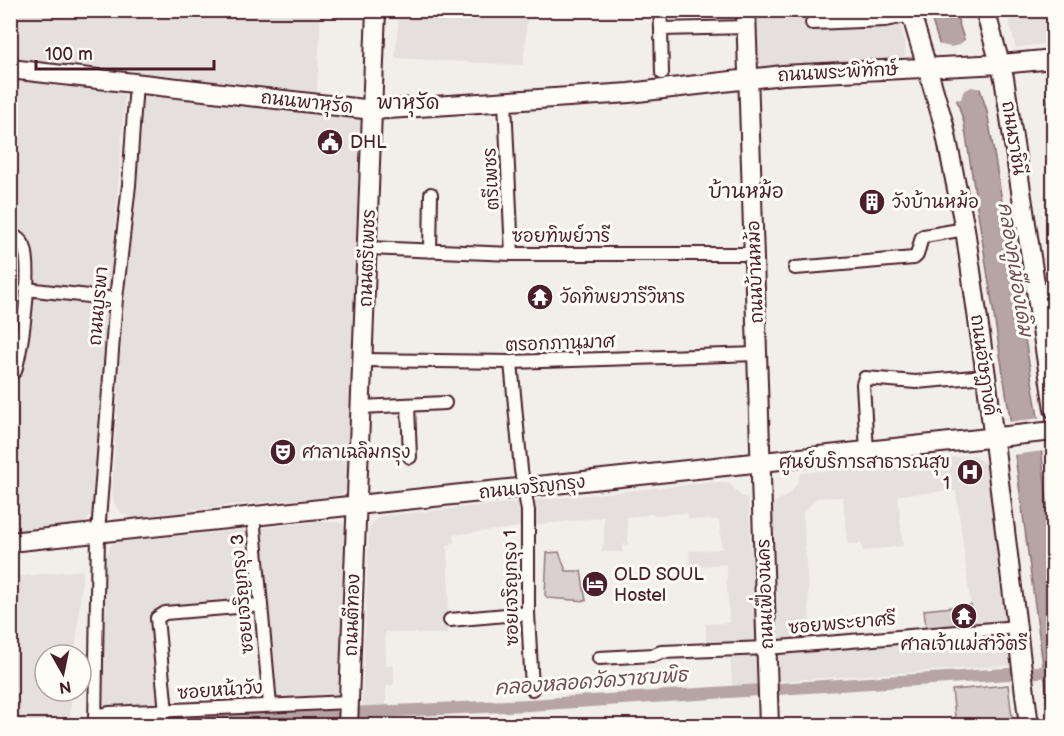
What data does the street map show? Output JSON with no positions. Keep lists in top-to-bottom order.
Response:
{
  "streets": {
    "street": [
      "ถนนพระพิทักษ์",
      "ถนนพาหุรัด",
      "ถนนราชินี",
      "ตรีเพชร",
      "ซอยทิพย์วารี",
      "ถนนตรีเพชร",
      "ถนนบ้านหม้อ",
      "ถนนบูรพา",
      "ตรอกภานุมาศ",
      "ถนนอัษฎางค์",
      "ถนนเจริญกรุง",
      "ซอยเจริญกรุง 1",
      "ซอยเจริญกรุง 3",
      "ถนนเฟื่องนคร",
      "ถนนตีทอง",
      "ซอยพระยาศรี",
      "ซอยหน้าวัง"
    ]
  },
  "crossings": [
    ["ถนนพระพิทักษ์", "ถนนพาหุรัด"],
    ["ถนนพระพิทักษ์", "ถนนราชินี"],
    ["ถนนพระพิทักษ์", "ถนนบ้านหม้อ"],
    ["ถนนพระพิทักษ์", "ถนนอัษฎางค์"],
    ["ถนนพาหุรัด", "ตรีเพชร"],
    ["ถนนพาหุรัด", "ถนนตรีเพชร"],
    ["ถนนพาหุรัด", "ถนนบ้านหม้อ"],
    ["ถนนพาหุรัด", "ถนนบูรพา"],
    ["ตรีเพชร", "ซอยทิพย์วารี"],
    ["ซอยทิพย์วารี", "ถนนตรีเพชร"],
    ["ซอยทิพย์วารี", "ถนนบ้านหม้อ"],
    ["ถนนตรีเพชร", "ตรอกภานุมาศ"],
    ["ถนนตรีเพชร", "ถนนเจริญกรุง"],
    ["ถนนตรีเพชร", "ถนนตีทอง"],
    ["ถนนบ้านหม้อ", "ตรอกภานุมาศ"],
    ["ถนนบ้านหม้อ", "ถนนเจริญกรุง"],
    ["ถนนบ้านหม้อ", "ถนนเฟื่องนคร"],
    ["ถนนบูรพา", "ถนนเจริญกรุง"],
    ["ถนนบูรพา", "ซอยหน้าวัง"],
    ["ตรอกภานุมาศ", "ซอยเจริญกรุง 1"],
    ["ถนนอัษฎางค์", "ถนนเจริญกรุง"],
    ["ถนนอัษฎางค์", "ซอยพระยาศรี"],
    ["ถนนเจริญกรุง", "ซอยเจริญกรุง 1"],
    ["ถนนเจริญกรุง", "ซอยเจริญกรุง 3"],
    ["ถนนเจริญกรุง", "ถนนเฟื่องนคร"],
    ["ถนนเจริญกรุง", "ถนนตีทอง"],
    ["ซอยเจริญกรุง 3", "ซอยหน้าวัง"],
    ["ถนนเฟื่องนคร", "ซอยพระยาศรี"],
    ["ถนนตีทอง", "ซอยหน้าวัง"]
  ],
  "districts": ["พาหุรัด", "บ้านหม้อ"],
  "water": ["คลองคูเมืองเดิม", "คลองหลอดวัดราชบพิธ"],
  "places": {
    "public building": ["DHL"],
    "building": ["วังบ้านหม้อ"],
    "temple": ["วัดทิพยวารีวิหาร", "ศาลเจ้าแม่สาวิตรี"],
    "theatre": ["ศาลาเฉลิมกรุง"],
    "hospital": ["ศูนย์บริการสาธารณสุข 1"],
    "hotel": ["OLD SOUL Hostel"]
  },
  "scale_bar": "100 m",
  "north": "bottom"
}
